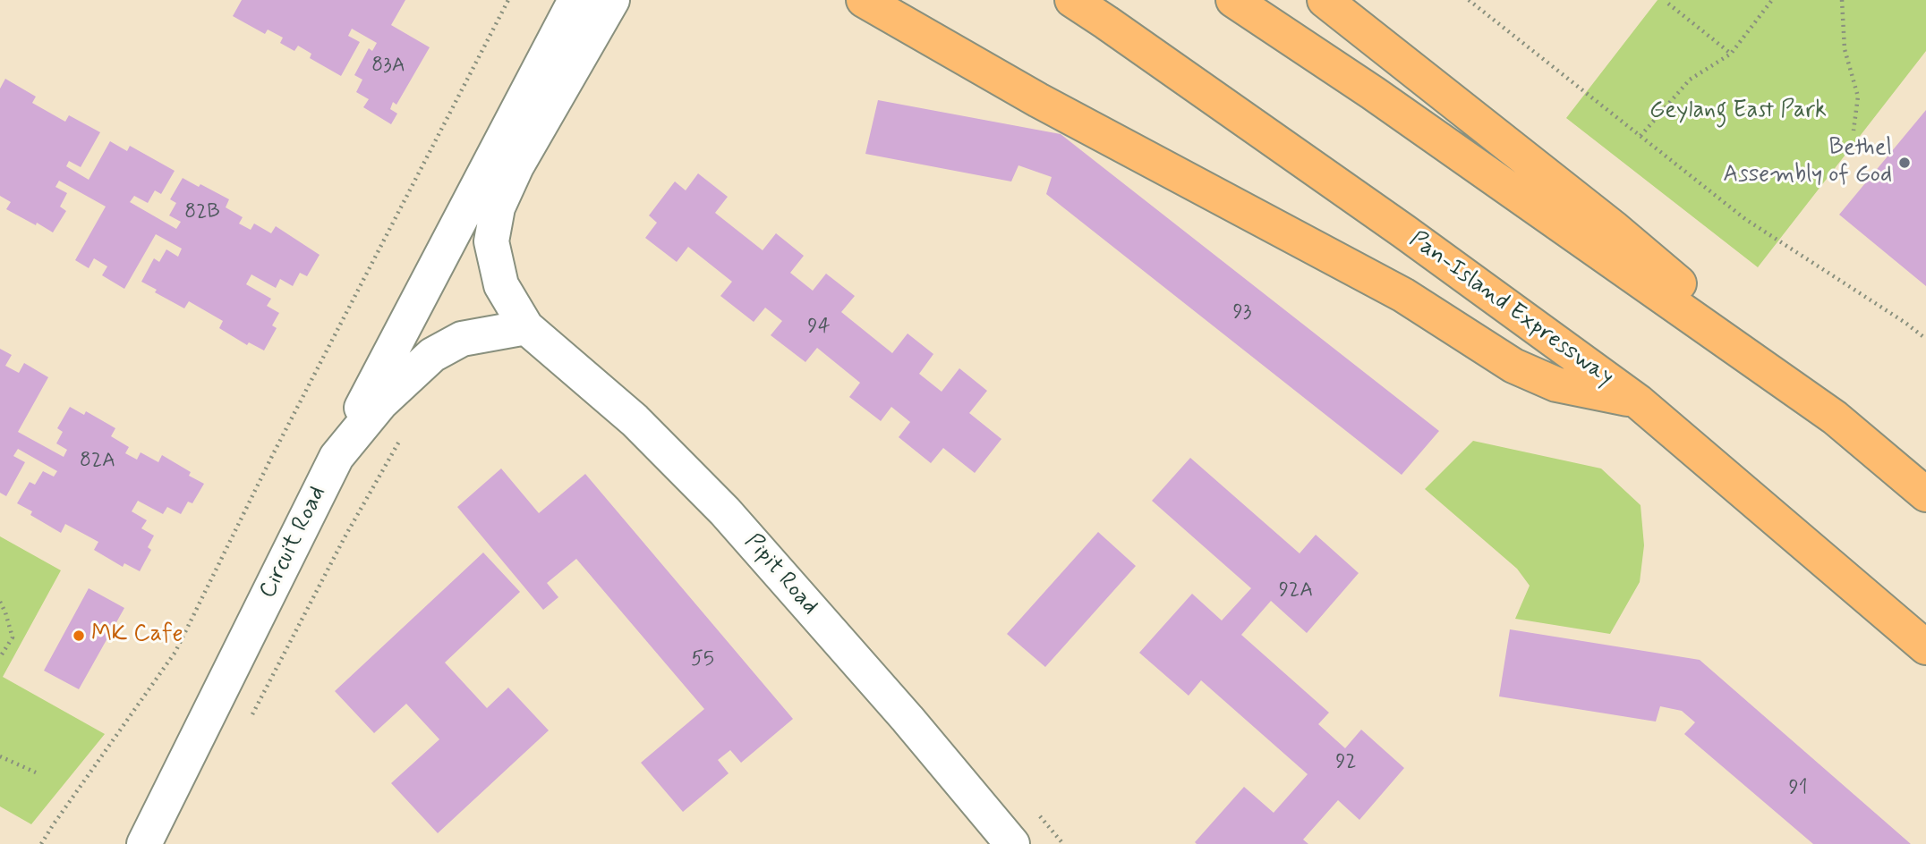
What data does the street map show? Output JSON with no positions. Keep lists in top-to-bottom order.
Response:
{
  "streets": {
    "highway": ["Pan-Island Expressway"],
    "street": ["Circuit Road", "Pipit Road"]
  },
  "crossings": [
    ["Circuit Road", "Pipit Road"]
  ],
  "parks": ["Geylang East Park"],
  "places": ["Bethel Assembly of God", "MK Cafe"],
  "house_numbers": [
    "83A",
    "82B",
    "93",
    "94",
    "82A",
    "92A",
    "55",
    "92",
    "91"
  ]
}
